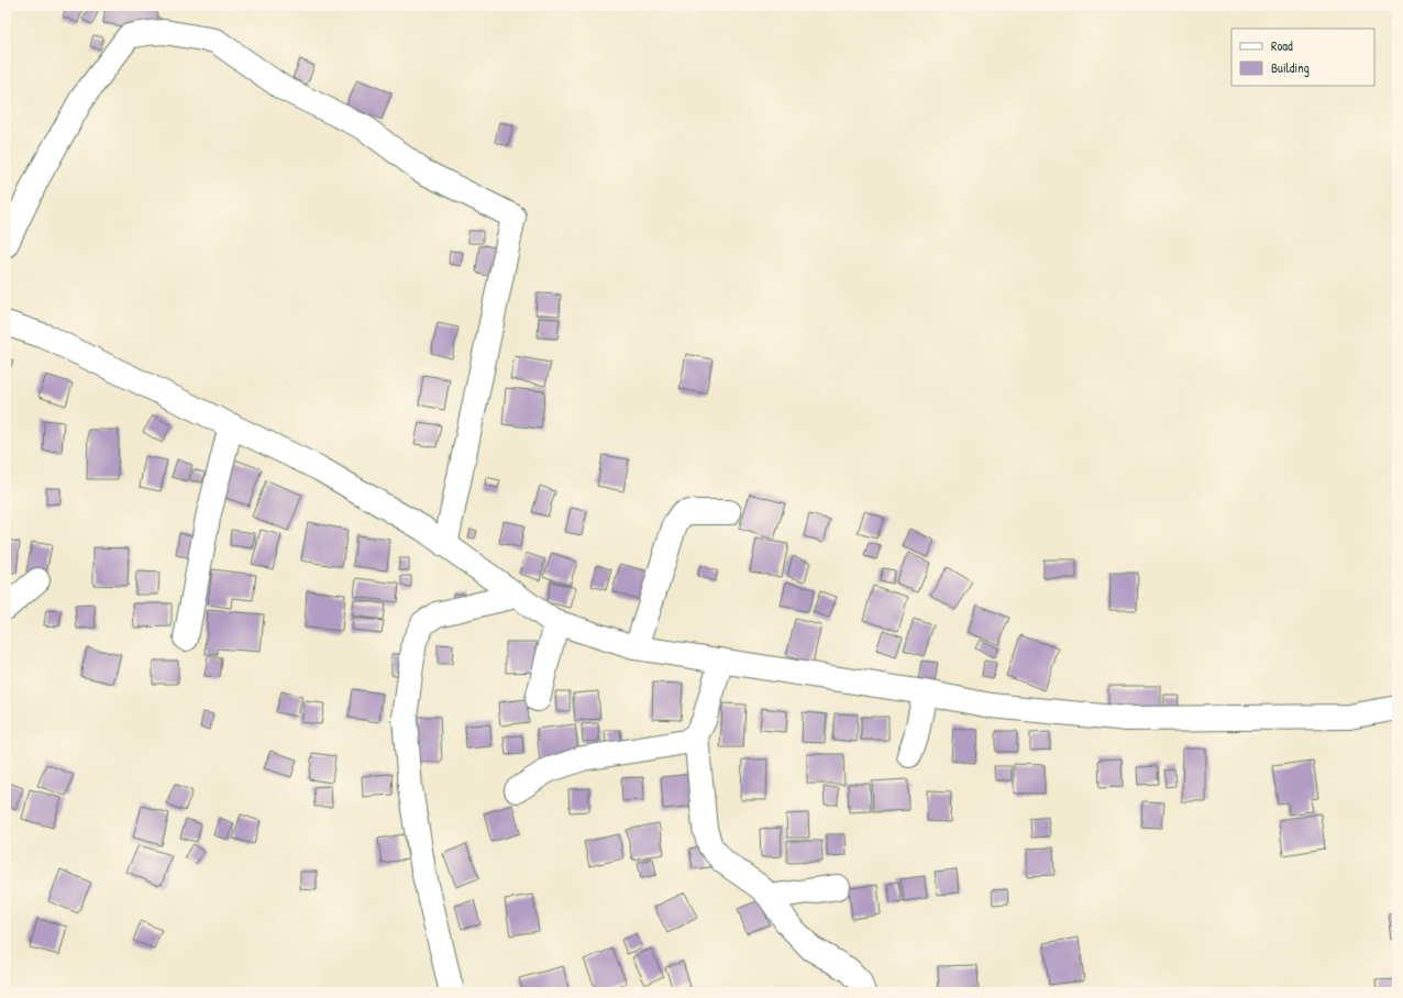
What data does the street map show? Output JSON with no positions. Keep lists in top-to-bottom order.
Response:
{
  "legend": ["Road", "Building"]
}
